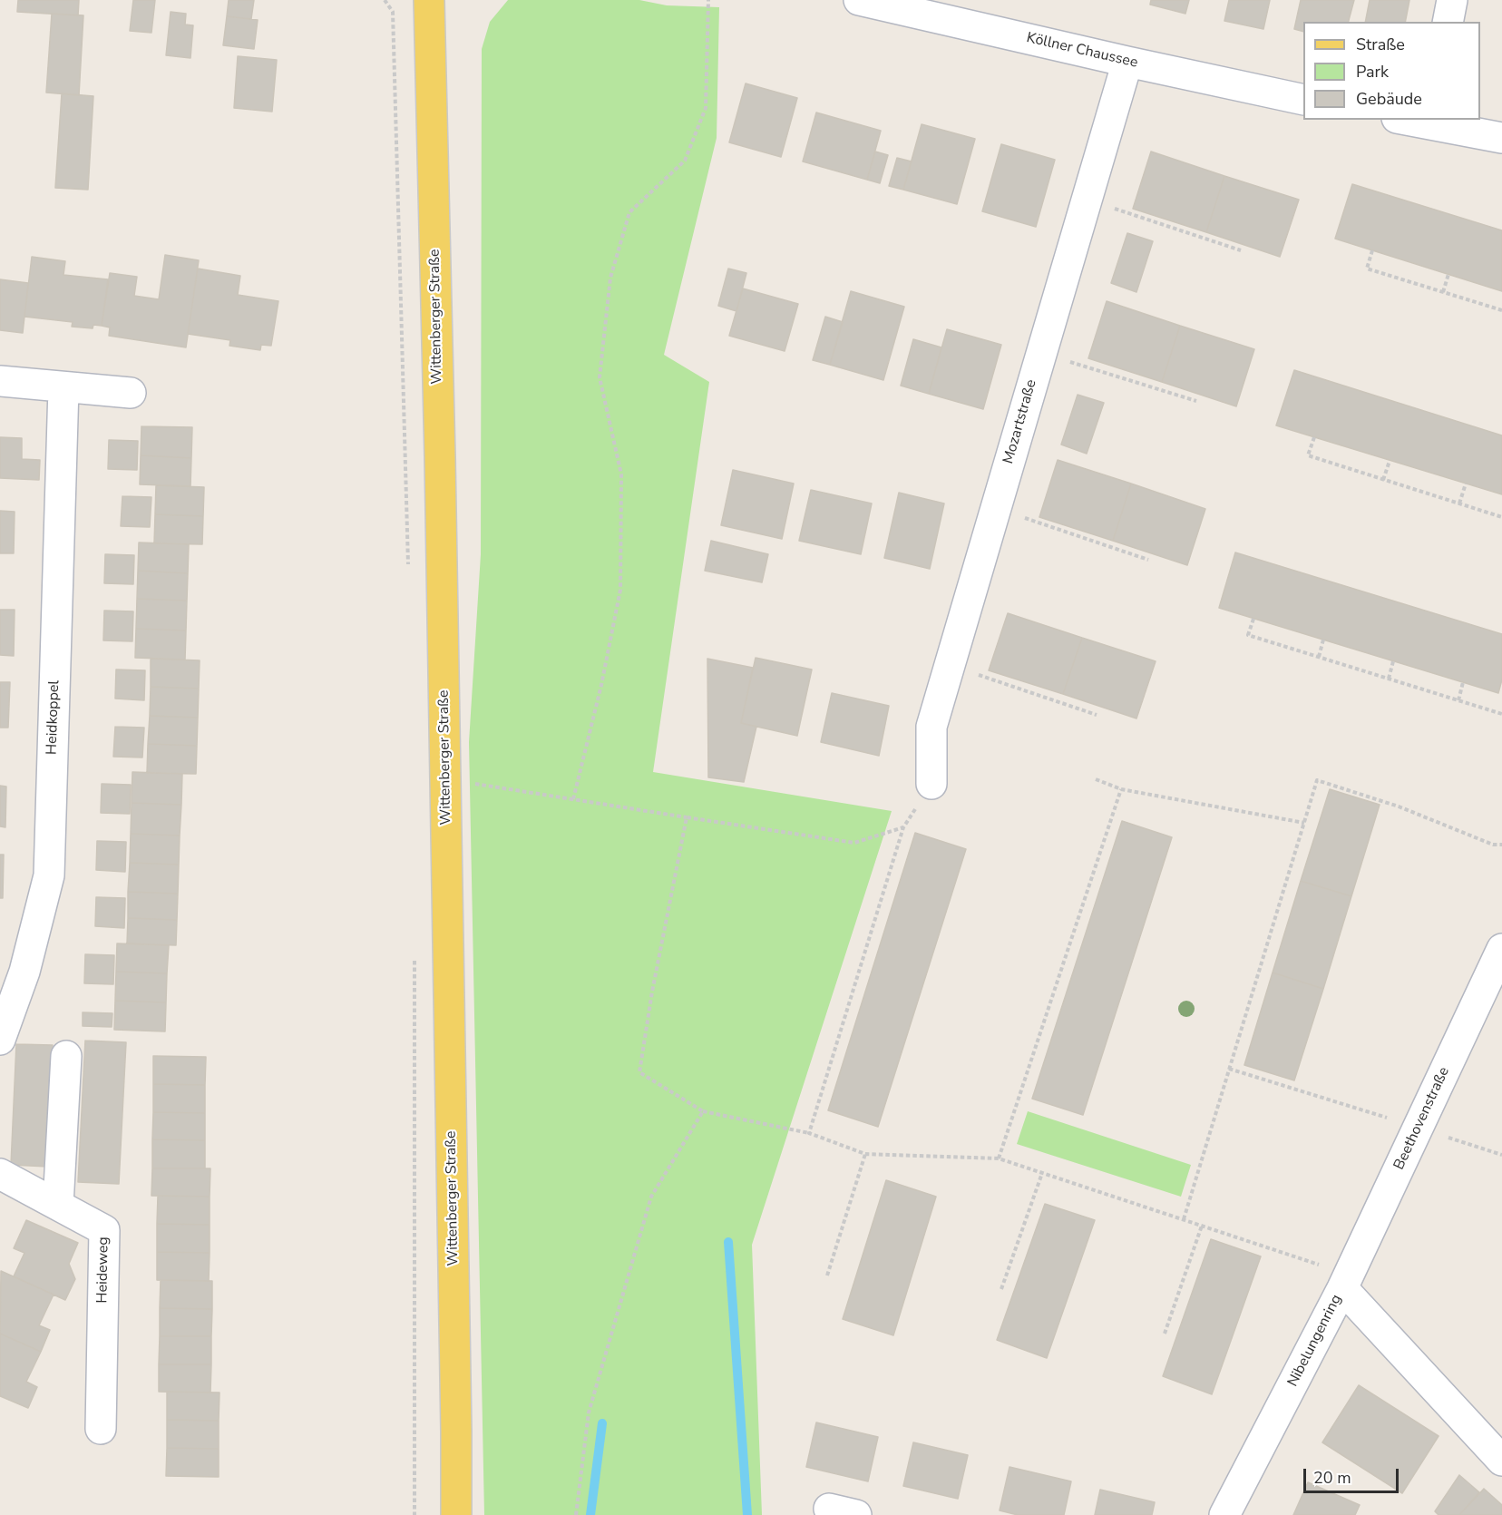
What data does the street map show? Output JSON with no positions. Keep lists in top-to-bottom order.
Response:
{
  "streets": {
    "main road": ["Wittenberger Straße"],
    "street": [
      "Köllner Chaussee",
      "Mozartstraße",
      "Heidkoppel",
      "Beethovenstraße",
      "Heideweg",
      "Nibelungenring"
    ]
  },
  "crossings": [
    ["Köllner Chaussee", "Mozartstraße"],
    ["Beethovenstraße", "Nibelungenring"]
  ],
  "legend": ["Straße", "Park", "Gebäude"],
  "scale_bar": "20 m"
}
